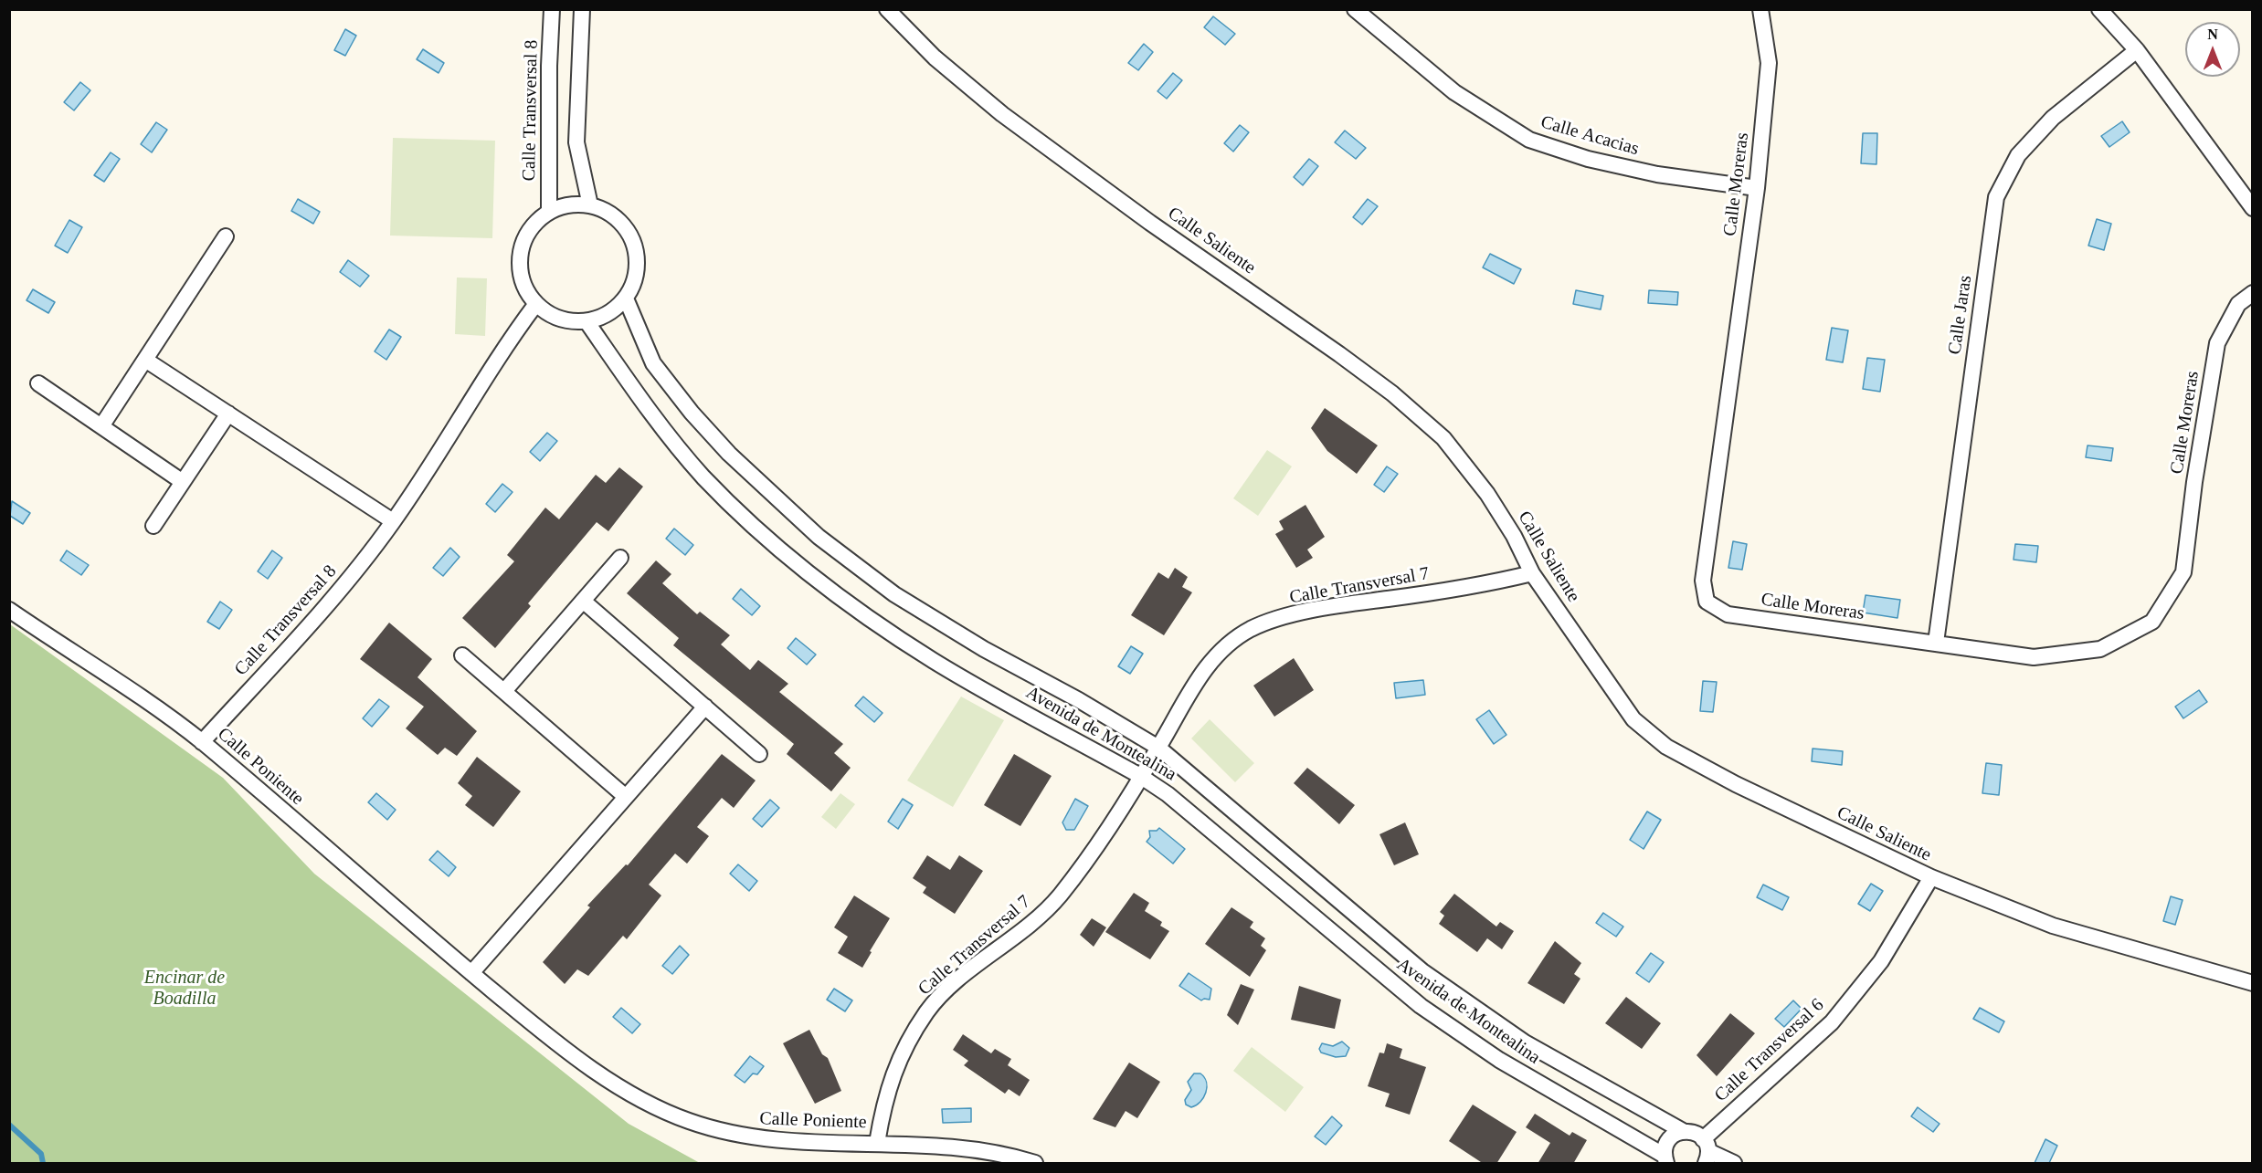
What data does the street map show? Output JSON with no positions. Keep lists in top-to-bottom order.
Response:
{
  "streets": {
    "street": [
      "Calle Transversal 8",
      "Calle Acacias",
      "Calle Moreras",
      "Calle Saliente",
      "Calle Jaras",
      "Calle Transversal 7",
      "Avenida de Montealina",
      "Calle Poniente",
      "Calle Transversal 6"
    ]
  },
  "crossings": [
    ["Calle Transversal 8", "Avenida de Montealina"],
    ["Calle Transversal 8", "Calle Poniente"],
    ["Calle Acacias", "Calle Moreras"],
    ["Calle Moreras", "Calle Jaras"],
    ["Calle Saliente", "Calle Transversal 7"],
    ["Calle Saliente", "Calle Transversal 6"],
    ["Calle Transversal 7", "Avenida de Montealina"],
    ["Calle Transversal 7", "Calle Poniente"],
    ["Avenida de Montealina", "Calle Transversal 6"]
  ],
  "parks": ["Encinar de Boadilla"],
  "north": "top"
}
